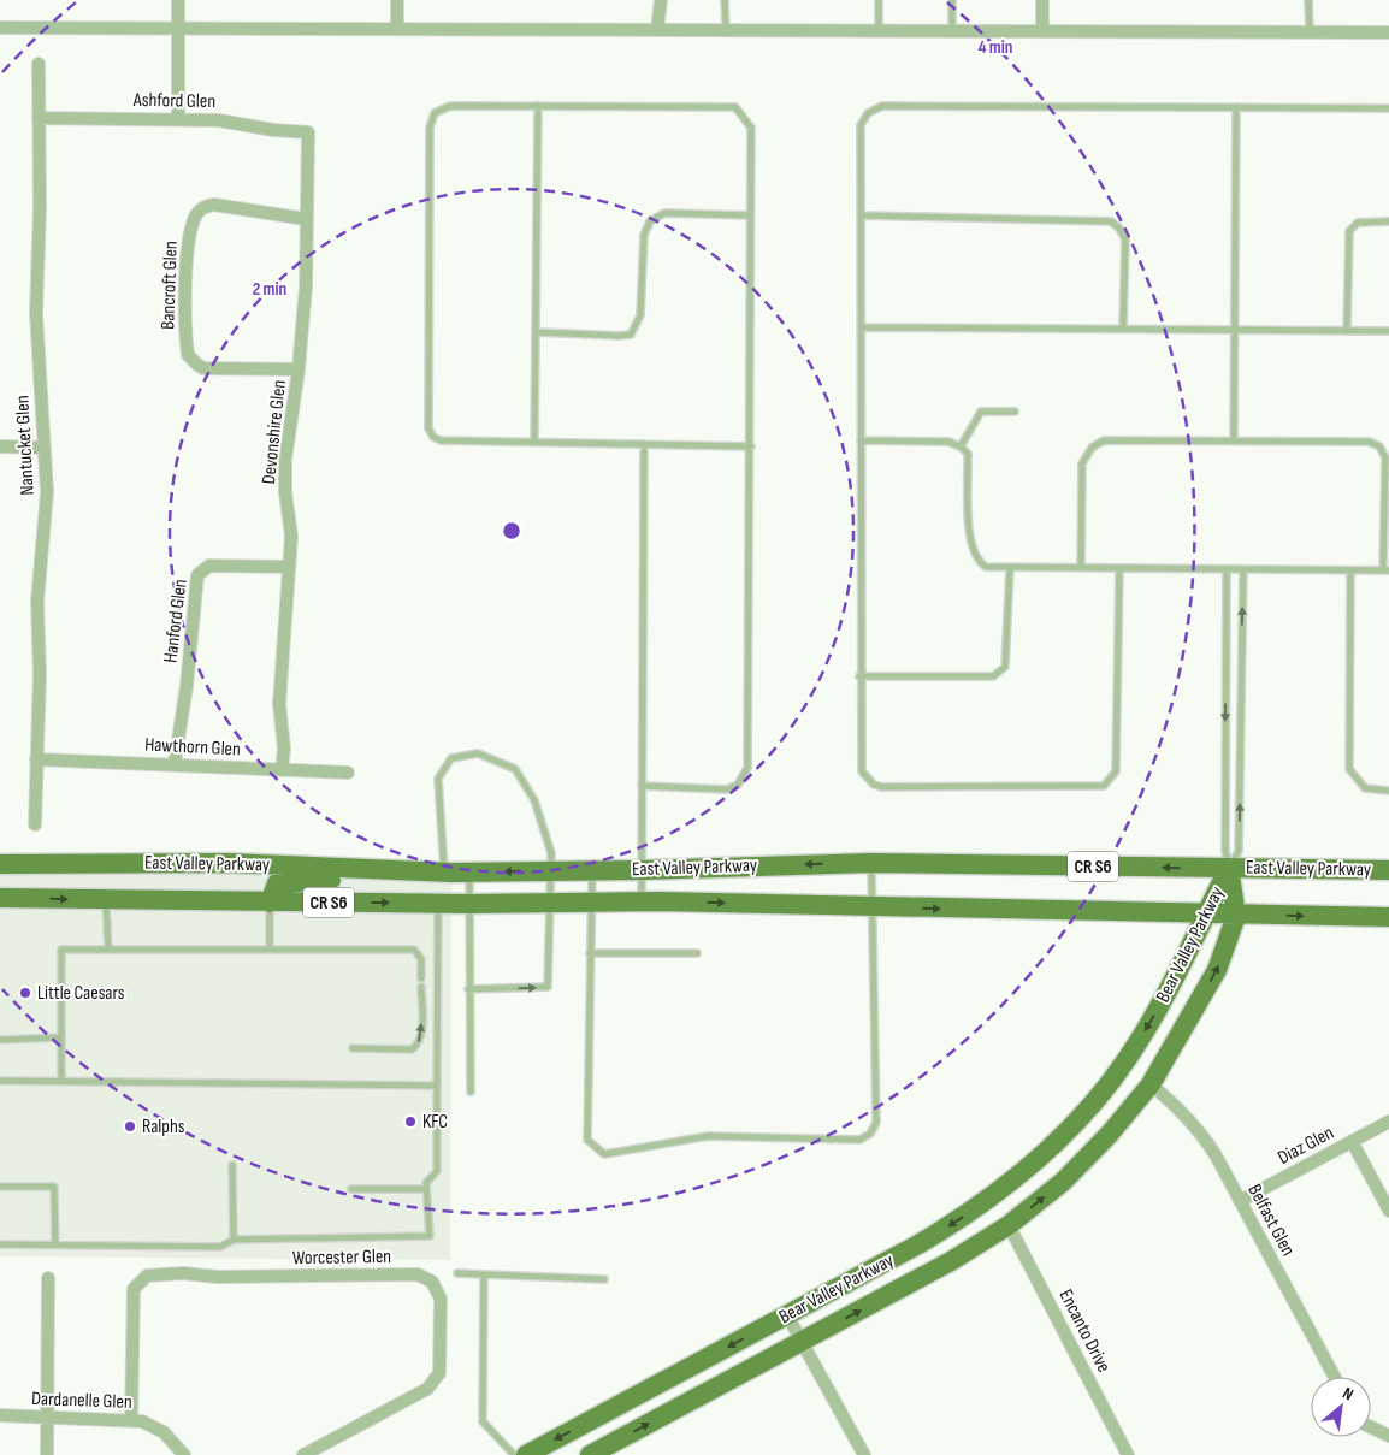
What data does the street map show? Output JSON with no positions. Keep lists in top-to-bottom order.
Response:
{
  "streets": {
    "main road": ["East Valley Parkway", "CR S6", "Bear Valley Parkway"],
    "street": [
      "Ashford Glen",
      "Bancroft Glen",
      "Devonshire Glen",
      "Nantucket Glen",
      "Hanford Glen",
      "Hawthorn Glen",
      "Diaz Glen",
      "Belfast Glen",
      "Worcester Glen",
      "Encanto Drive",
      "Dardanelle Glen"
    ]
  },
  "crossings": [
    ["Ashford Glen", "Devonshire Glen"],
    ["Ashford Glen", "Nantucket Glen"],
    ["Bancroft Glen", "Devonshire Glen"],
    ["Devonshire Glen", "Hanford Glen"],
    ["Devonshire Glen", "Hawthorn Glen"],
    ["Nantucket Glen", "Hawthorn Glen"],
    ["Hanford Glen", "Hawthorn Glen"],
    ["East Valley Parkway", "Bear Valley Parkway"],
    ["Bear Valley Parkway", "Belfast Glen"],
    ["Bear Valley Parkway", "Encanto Drive"],
    ["Diaz Glen", "Belfast Glen"],
    ["Worcester Glen", "Dardanelle Glen"]
  ],
  "places": ["Little Caesars", "KFC", "Ralphs"],
  "north": "top right",
  "rings": ["4 min", "2 min"]
}
